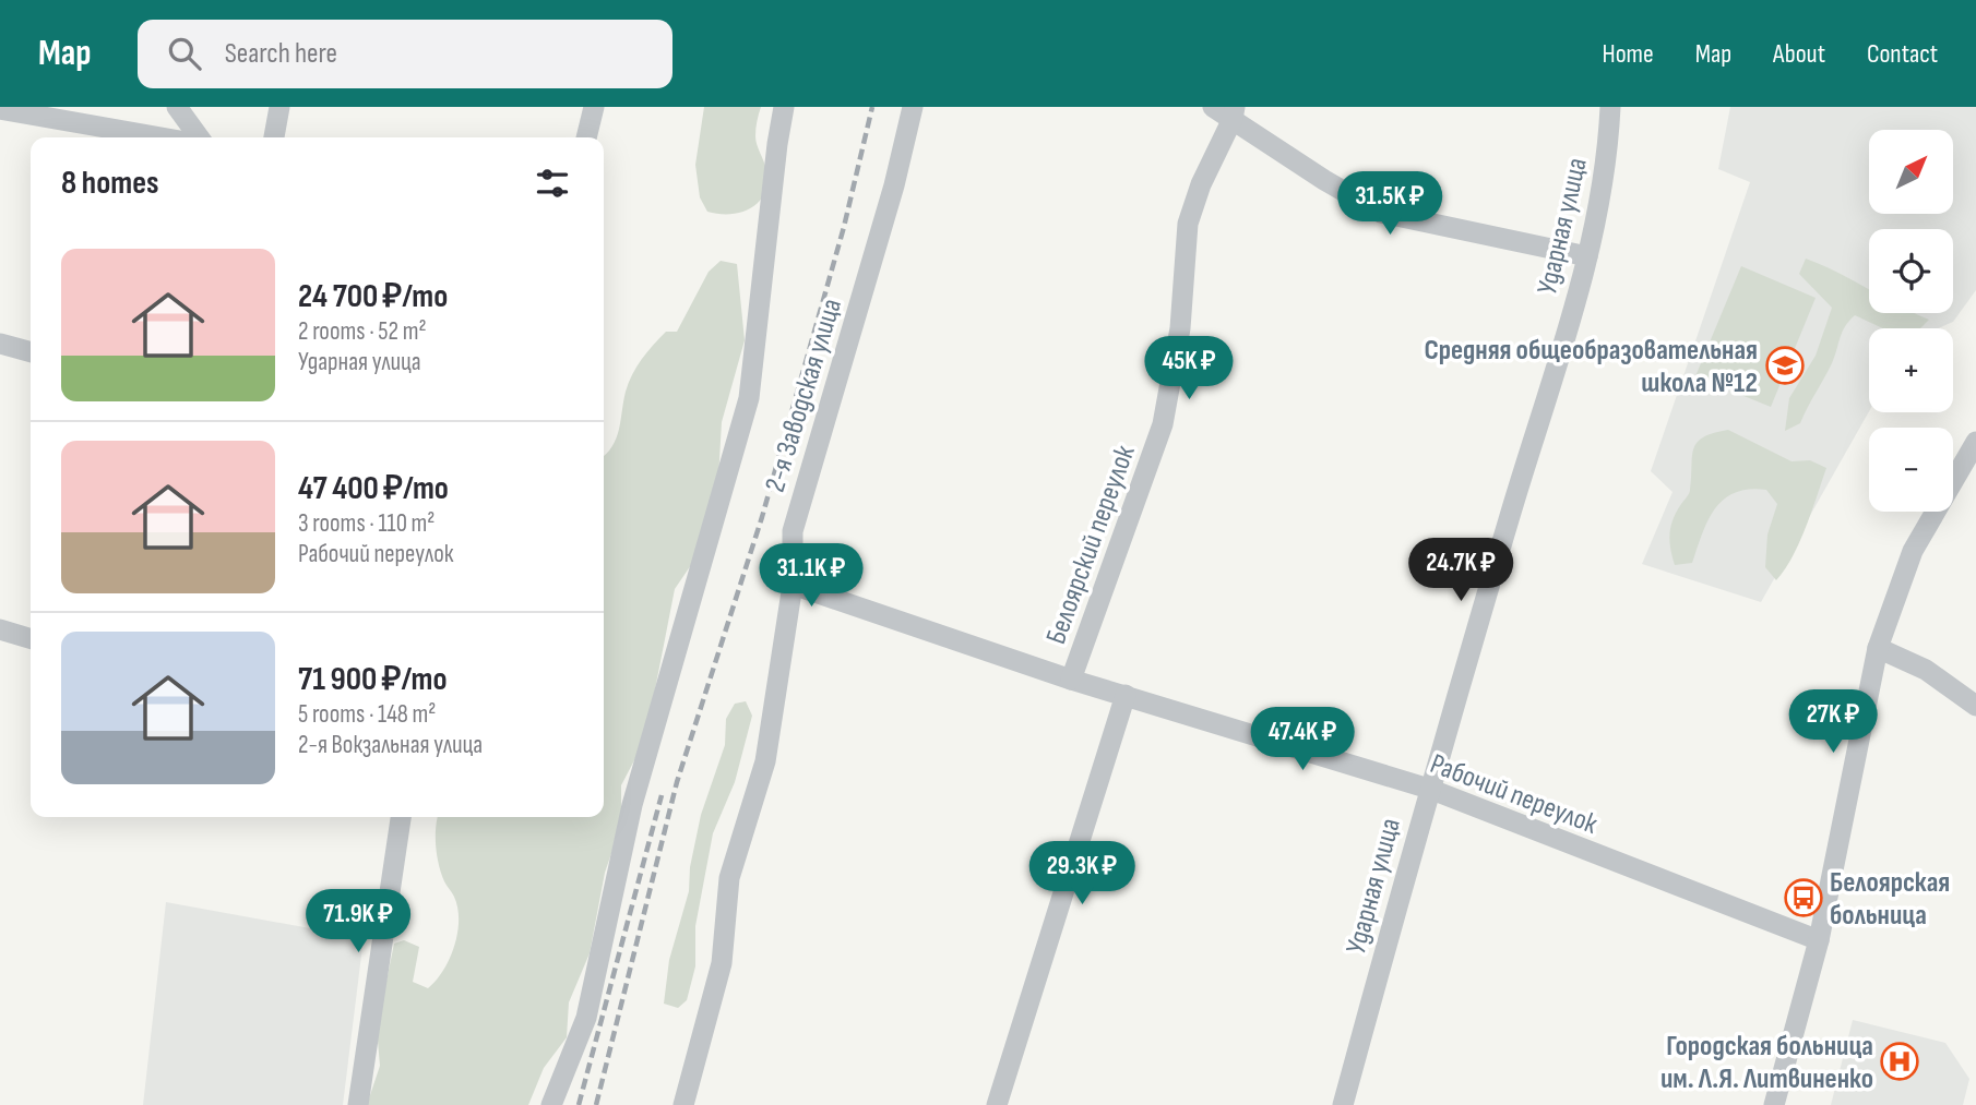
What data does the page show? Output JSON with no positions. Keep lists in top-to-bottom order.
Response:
{
  "streets": {
    "street": [
      "Ударная улица",
      "2-я Заводская улица",
      "Белоярский переулок",
      "Рабочий переулок"
    ]
  },
  "crossings": [
    ["Ударная улица", "Рабочий переулок"],
    ["2-я Заводская улица", "Рабочий переулок"],
    ["Белоярский переулок", "Рабочий переулок"]
  ],
  "places": {
    "school or university": ["Средняя общеобразовательная школа №12"],
    "bus stop": ["Белоярская больница"],
    "hospital": ["Городская больница им. Л.Я. Литвиненко"]
  },
  "north": "top right",
  "page": {
    "header": "Map",
    "search": "Search here",
    "nav": [
      "Home",
      "Map",
      "About",
      "Contact"
    ],
    "map_buttons": ["+", "−"],
    "heading": "8 homes",
    "price": [
      "31.5K ₽",
      "45K ₽",
      "24.7K ₽",
      "31.1K ₽",
      "27K ₽",
      "47.4K ₽",
      "29.3K ₽",
      "71.9K ₽"
    ],
    "list": [
      {
        "name": "24 700 ₽/mo",
        "note": "2 rooms · 52 m² · Ударная улица"
      },
      {
        "name": "47 400 ₽/mo",
        "note": "3 rooms · 110 m² · Рабочий переулок"
      },
      {
        "name": "71 900 ₽/mo",
        "note": "5 rooms · 148 m² · 2-я Вокзальная улица"
      }
    ]
  }
}
